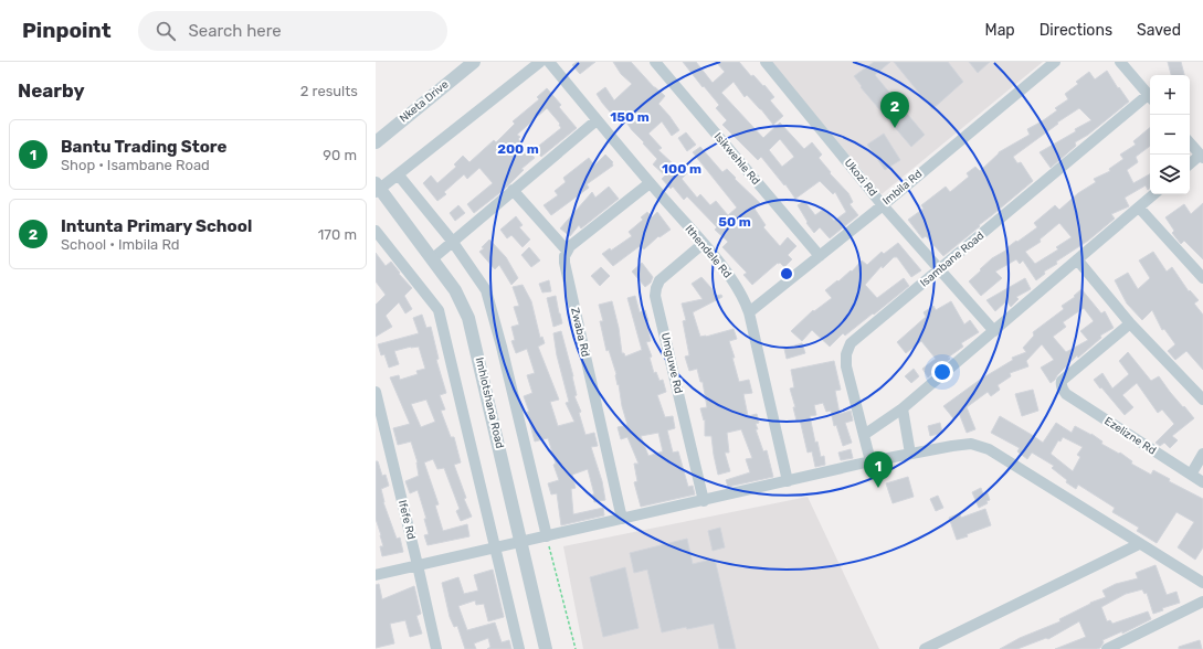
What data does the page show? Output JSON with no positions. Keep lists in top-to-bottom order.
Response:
{
  "streets": {
    "street": [
      "Nketa Drive",
      "Isikwehle Rd",
      "Ukozi Rd",
      "Imbila Rd",
      "Ithendele Rd",
      "Isambane Road",
      "Zwaba Rd",
      "Umguwe Rd",
      "Imhlotshana Road",
      "Ezelizne Rd",
      "Ifefe Rd"
    ]
  },
  "crossings": [
    ["Isikwehle Rd", "Imbila Rd"],
    ["Ukozi Rd", "Imbila Rd"],
    ["Ukozi Rd", "Isambane Road"],
    ["Imbila Rd", "Ithendele Rd"],
    ["Ithendele Rd", "Umguwe Rd"]
  ],
  "page": {
    "header": "Pinpoint",
    "search": "Search here",
    "nav": ["Map", "Directions", "Saved"],
    "heading": ["Nearby", "2 results"],
    "map_buttons": ["+", "−"],
    "pins": ["2", "1"],
    "list": [
      {
        "mark": "1",
        "name": "Bantu Trading Store",
        "note": "Shop · Isambane Road",
        "value": "90 m"
      },
      {
        "mark": "2",
        "name": "Intunta Primary School",
        "note": "School · Imbila Rd",
        "value": "170 m"
      }
    ]
  },
  "rings": [
    "150 m",
    "200 m",
    "100 m",
    "50 m"
  ]
}
